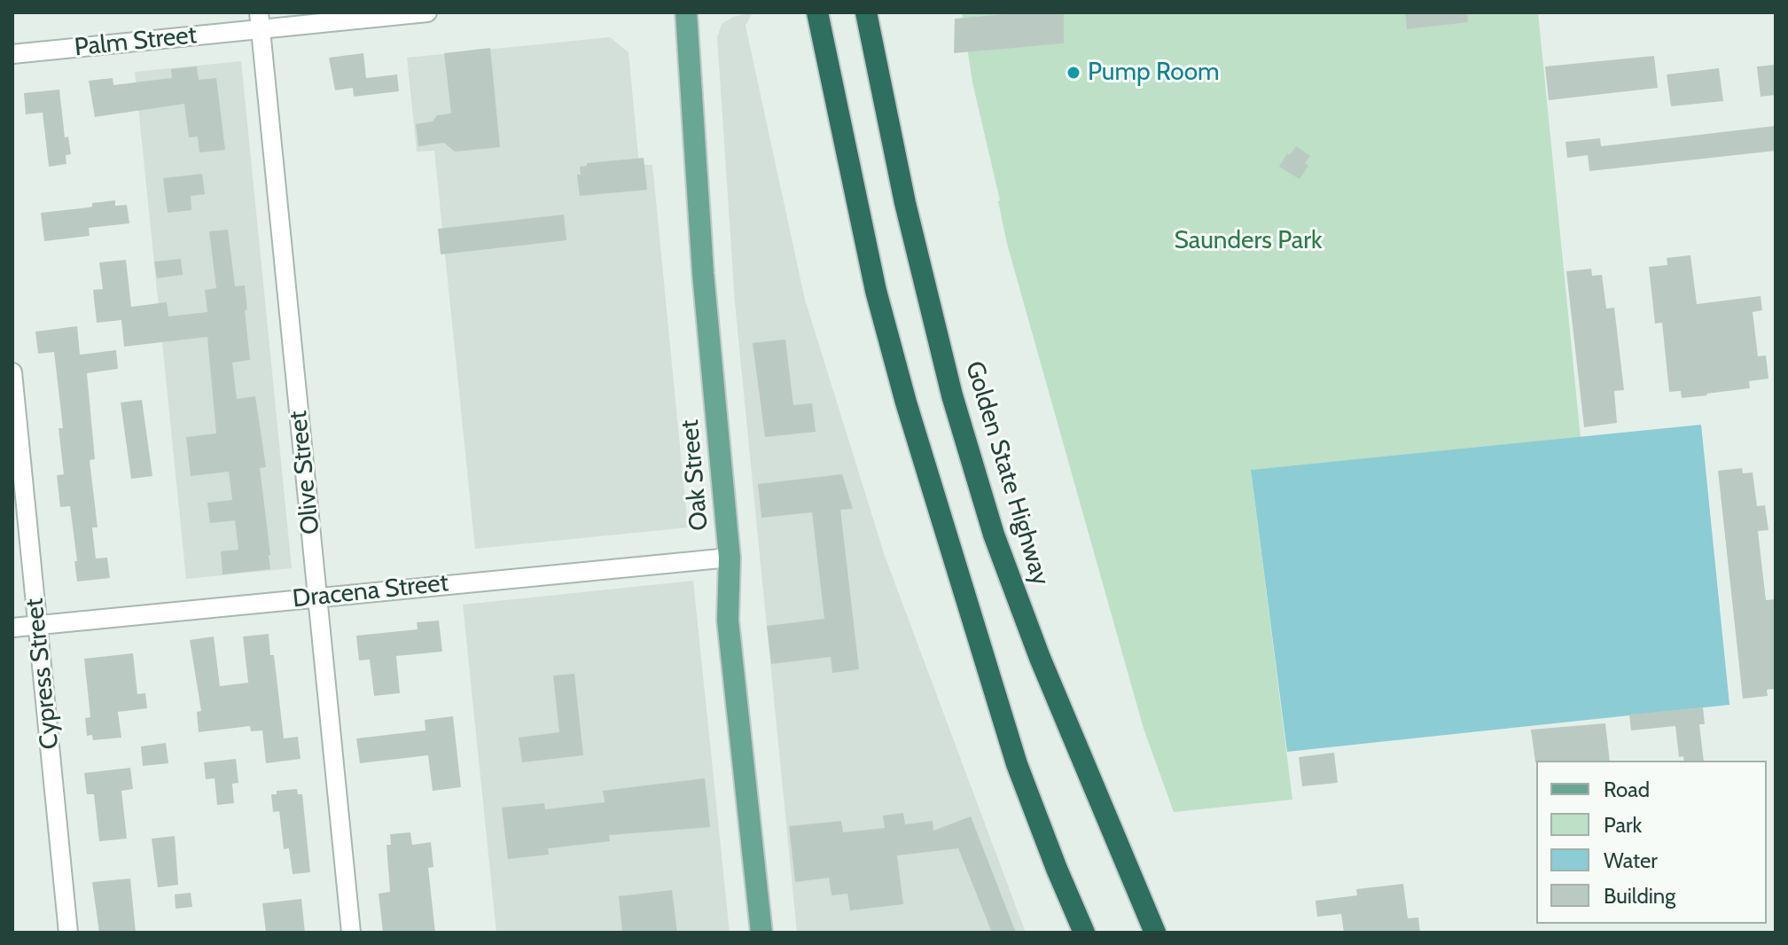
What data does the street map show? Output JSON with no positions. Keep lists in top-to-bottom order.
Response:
{
  "streets": {
    "highway": ["Golden State Highway"],
    "main road": ["Oak Street"],
    "street": [
      "Palm Street",
      "Olive Street",
      "Dracena Street",
      "Cypress Street"
    ]
  },
  "crossings": [
    ["Palm Street", "Olive Street"],
    ["Olive Street", "Dracena Street"],
    ["Oak Street", "Dracena Street"],
    ["Dracena Street", "Cypress Street"]
  ],
  "parks": ["Saunders Park"],
  "places": ["Pump Room"],
  "legend": [
    "Road",
    "Park",
    "Water",
    "Building"
  ]
}
